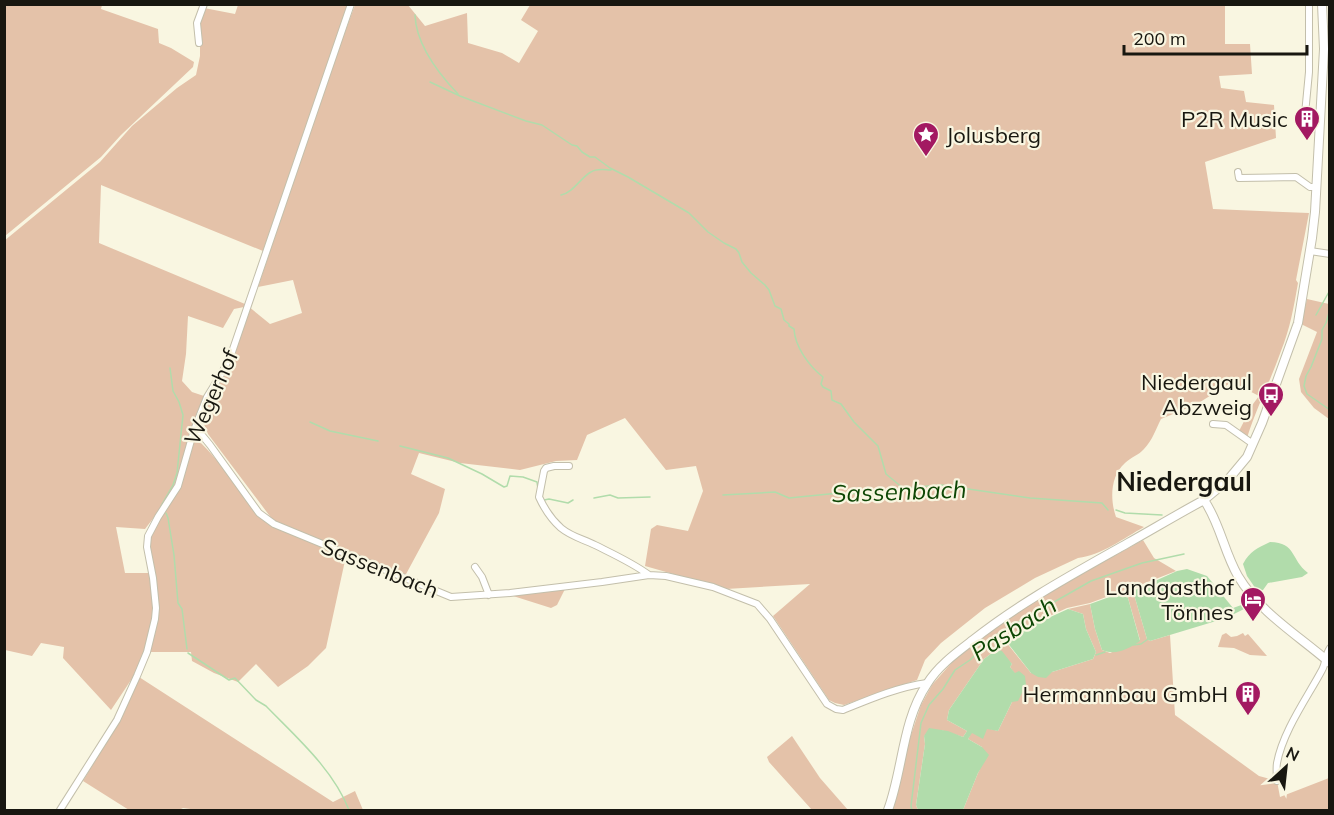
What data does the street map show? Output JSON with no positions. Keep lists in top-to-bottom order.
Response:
{
  "streets": {
    "street": ["Wegerhof", "Sassenbach"]
  },
  "crossings": [
    ["Wegerhof", "Sassenbach"]
  ],
  "districts": ["Niedergaul"],
  "water": ["Sassenbach", "Pasbach"],
  "places": {
    "building": ["P2R Music", "Hermannbau GmbH"],
    "place": ["Jolusberg"],
    "bus stop": ["Niedergaul Abzweig"],
    "hotel": ["Landgasthof Tönnes"]
  },
  "scale_bar": "200 m",
  "north": "top right"
}
